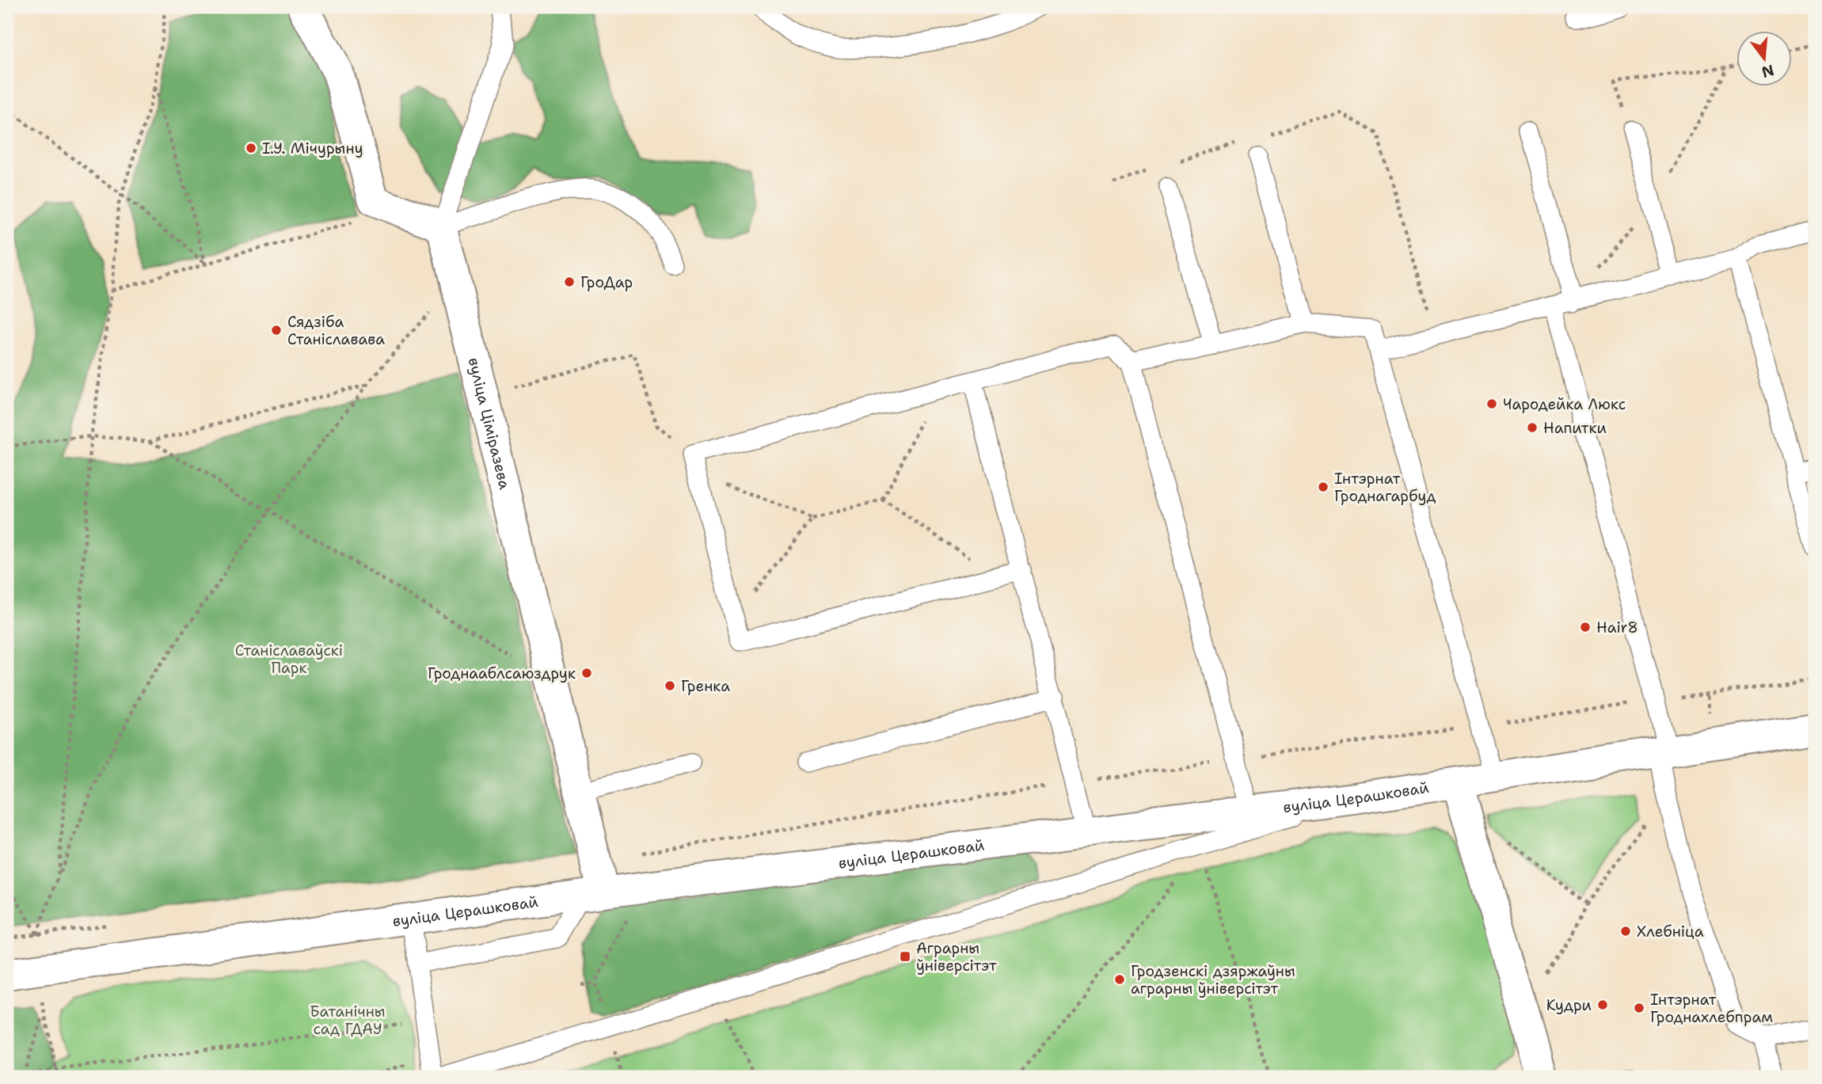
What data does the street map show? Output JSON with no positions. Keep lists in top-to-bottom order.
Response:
{
  "streets": {
    "street": ["вуліца Ціміразева", "вуліца Церашковай"]
  },
  "crossings": [
    ["вуліца Ціміразева", "вуліца Церашковай"]
  ],
  "parks": ["Станіславаўскі Парк", "Батанічны сад ГДАУ"],
  "places": {
    "other": [
      "І.У. Мічурыну",
      "ГроДар",
      "Сядзіба Станіславава",
      "Чародейка Люкс",
      "Напитки",
      "Інтэрнат Гроднагарбуд",
      "Hair8",
      "Гроднааблсаюздрук",
      "Гренка",
      "Хлебніца",
      "Гродзенскі дзяржаўны аграрны ўніверсітэт",
      "Кудри",
      "Інтэрнат Гроднахлебпрам"
    ],
    "transit": ["Аграрны ўніверсітэт"]
  },
  "north": "bottom"
}
